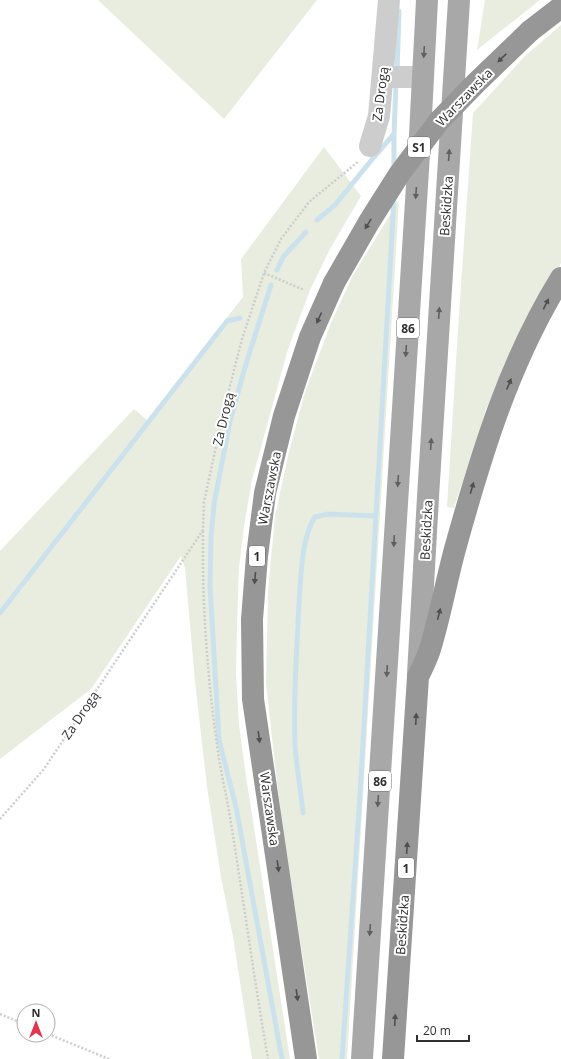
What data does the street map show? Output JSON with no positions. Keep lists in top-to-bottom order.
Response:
{
  "streets": {
    "highway": [
      "Warszawska",
      "S1",
      "Beskidzka",
      "1"
    ],
    "main road": ["86"],
    "lane": ["Za Drogą"]
  },
  "crossings": [
    ["Beskidzka", "1"]
  ],
  "one_way": ["Warszawska"],
  "scale_bar": "20 m",
  "north": "top"
}
